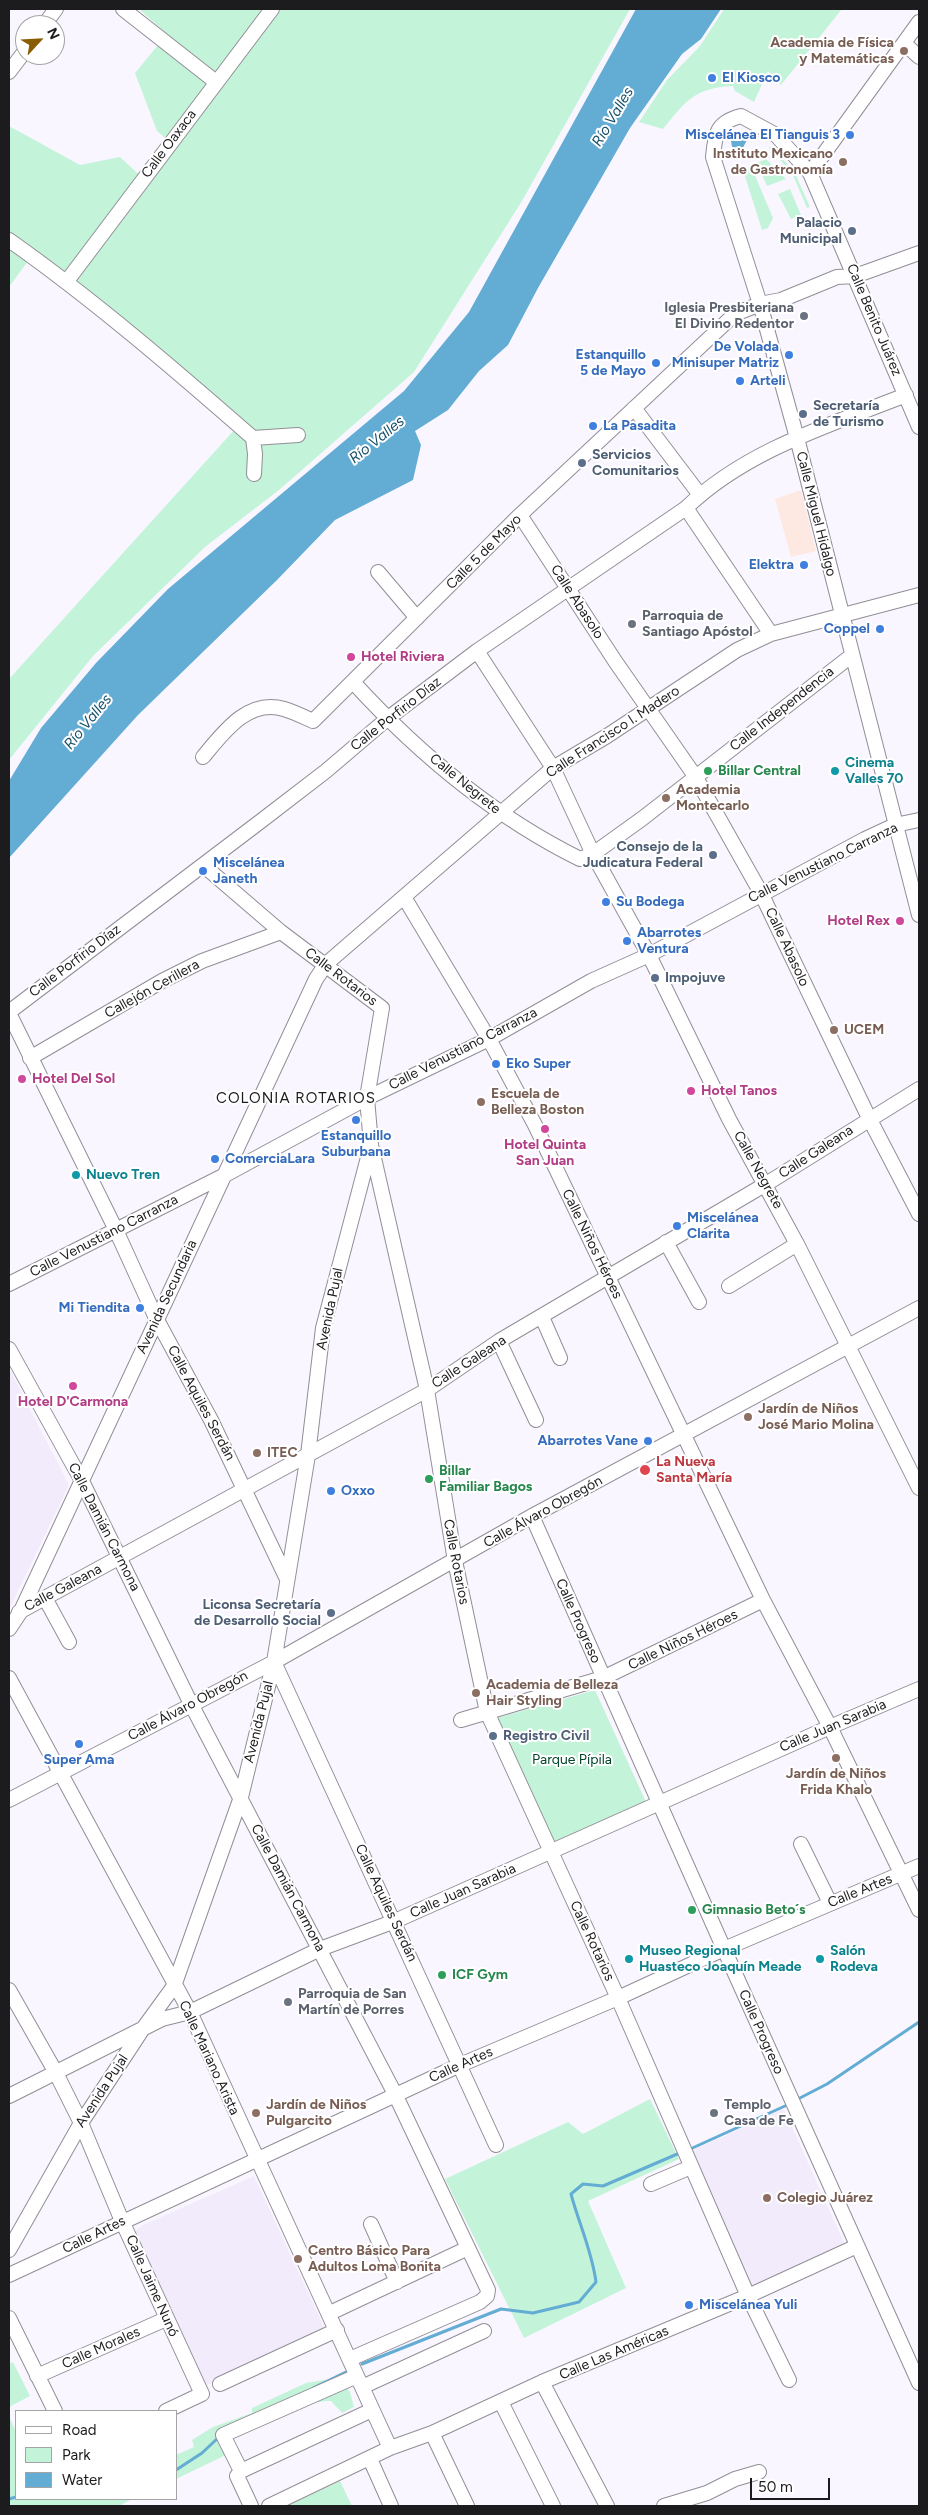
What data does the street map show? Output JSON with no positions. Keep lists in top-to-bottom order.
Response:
{
  "streets": {
    "street": [
      "Calle Oaxaca",
      "Calle Benito Juárez",
      "Calle Miguel Hidalgo",
      "Calle 5 de Mayo",
      "Calle Abasolo",
      "Calle Independencia",
      "Calle Porfirio Díaz",
      "Calle Francisco I. Madero",
      "Calle Negrete",
      "Calle Venustiano Carranza",
      "Calle Rotarios",
      "Callejón Cerillera",
      "Calle Galeana",
      "Calle Niños Héroes",
      "Avenida Secundaria",
      "Avenida Pujal",
      "Calle Aquiles Serdán",
      "Calle Álvaro Obregón",
      "Calle Damián Carmona",
      "Calle Progreso",
      "Calle Juan Sarabia",
      "Calle Artes",
      "Calle Mariano Arista",
      "Calle Jaime Nunó",
      "Calle Morales",
      "Calle Las Américas"
    ]
  },
  "crossings": [
    ["Calle Benito Juárez", "Calle Miguel Hidalgo"],
    ["Calle Benito Juárez", "Calle 5 de Mayo"],
    ["Calle Benito Juárez", "Calle Porfirio Díaz"],
    ["Calle Miguel Hidalgo", "Calle 5 de Mayo"],
    ["Calle Miguel Hidalgo", "Calle Independencia"],
    ["Calle Miguel Hidalgo", "Calle Porfirio Díaz"],
    ["Calle Miguel Hidalgo", "Calle Francisco I. Madero"],
    ["Calle Miguel Hidalgo", "Calle Venustiano Carranza"],
    ["Calle 5 de Mayo", "Calle Abasolo"],
    ["Calle 5 de Mayo", "Calle Negrete"],
    ["Calle Abasolo", "Calle Independencia"],
    ["Calle Abasolo", "Calle Porfirio Díaz"],
    ["Calle Abasolo", "Calle Francisco I. Madero"],
    ["Calle Abasolo", "Calle Venustiano Carranza"],
    ["Calle Abasolo", "Calle Galeana"],
    ["Calle Independencia", "Calle Negrete"],
    ["Calle Porfirio Díaz", "Calle Negrete"],
    ["Calle Porfirio Díaz", "Calle Rotarios"],
    ["Calle Porfirio Díaz", "Calle Aquiles Serdán"],
    ["Calle Francisco I. Madero", "Calle Negrete"],
    ["Calle Francisco I. Madero", "Calle Rotarios"],
    ["Calle Francisco I. Madero", "Calle Niños Héroes"],
    ["Calle Francisco I. Madero", "Avenida Secundaria"],
    ["Calle Negrete", "Calle Venustiano Carranza"],
    ["Calle Negrete", "Calle Galeana"],
    ["Calle Negrete", "Calle Álvaro Obregón"],
    ["Calle Venustiano Carranza", "Calle Rotarios"],
    ["Calle Venustiano Carranza", "Calle Niños Héroes"],
    ["Calle Venustiano Carranza", "Avenida Secundaria"],
    ["Calle Venustiano Carranza", "Calle Aquiles Serdán"],
    ["Calle Rotarios", "Callejón Cerillera"],
    ["Calle Rotarios", "Calle Galeana"],
    ["Calle Rotarios", "Calle Niños Héroes"],
    ["Calle Rotarios", "Avenida Secundaria"],
    ["Calle Rotarios", "Avenida Pujal"],
    ["Calle Rotarios", "Calle Álvaro Obregón"],
    ["Calle Rotarios", "Calle Juan Sarabia"],
    ["Calle Rotarios", "Calle Artes"],
    ["Calle Rotarios", "Calle Las Américas"],
    ["Callejón Cerillera", "Calle Aquiles Serdán"],
    ["Calle Galeana", "Calle Niños Héroes"],
    ["Calle Galeana", "Avenida Secundaria"],
    ["Calle Galeana", "Avenida Pujal"],
    ["Calle Galeana", "Calle Aquiles Serdán"],
    ["Calle Galeana", "Calle Damián Carmona"],
    ["Calle Niños Héroes", "Calle Álvaro Obregón"],
    ["Calle Niños Héroes", "Calle Progreso"],
    ["Calle Niños Héroes", "Calle Juan Sarabia"],
    ["Calle Niños Héroes", "Calle Artes"],
    ["Avenida Secundaria", "Calle Aquiles Serdán"],
    ["Avenida Secundaria", "Calle Damián Carmona"],
    ["Avenida Pujal", "Calle Aquiles Serdán"],
    ["Avenida Pujal", "Calle Álvaro Obregón"],
    ["Avenida Pujal", "Calle Damián Carmona"],
    ["Avenida Pujal", "Calle Juan Sarabia"],
    ["Avenida Pujal", "Calle Mariano Arista"],
    ["Avenida Pujal", "Calle Jaime Nunó"],
    ["Calle Aquiles Serdán", "Calle Álvaro Obregón"],
    ["Calle Aquiles Serdán", "Calle Juan Sarabia"],
    ["Calle Aquiles Serdán", "Calle Artes"],
    ["Calle Álvaro Obregón", "Calle Damián Carmona"],
    ["Calle Álvaro Obregón", "Calle Progreso"],
    ["Calle Álvaro Obregón", "Calle Mariano Arista"],
    ["Calle Damián Carmona", "Calle Juan Sarabia"],
    ["Calle Damián Carmona", "Calle Artes"],
    ["Calle Damián Carmona", "Calle Mariano Arista"],
    ["Calle Progreso", "Calle Juan Sarabia"],
    ["Calle Progreso", "Calle Artes"],
    ["Calle Progreso", "Calle Las Américas"],
    ["Calle Juan Sarabia", "Calle Mariano Arista"],
    ["Calle Juan Sarabia", "Calle Jaime Nunó"],
    ["Calle Artes", "Calle Mariano Arista"],
    ["Calle Artes", "Calle Jaime Nunó"],
    ["Calle Mariano Arista", "Calle Las Américas"],
    ["Calle Jaime Nunó", "Calle Morales"]
  ],
  "districts": ["COLONIA ROTARIOS"],
  "water": ["Río Valles"],
  "parks": ["Parque Pípila"],
  "places": [
    "Academia de Física y Matemáticas",
    "El Kiosco",
    "Miscelánea El Tianguis 3",
    "Instituto Mexicano de Gastronomía",
    "Palacio Municipal",
    "Iglesia Presbiteriana El Divino Redentor",
    "De Volada Minisuper Matriz",
    "Estanquillo 5 de Mayo",
    "Arteli",
    "Secretaría de Turismo",
    "La Pasadita",
    "Servicios Comunitarios",
    "Elektra",
    "Parroquia de Santiago Apóstol",
    "Coppel",
    "Hotel Riviera",
    "Billar Central",
    "Cinema Valles 70",
    "Academia Montecarlo",
    "Consejo de la Judicatura Federal",
    "Miscelánea Janeth",
    "Su Bodega",
    "Hotel Rex",
    "Abarrotes Ventura",
    "Impojuve",
    "UCEM",
    "Eko Super",
    "Hotel Del Sol",
    "Hotel Tanos",
    "Escuela de Belleza Boston",
    "Estanquillo Suburbana",
    "Hotel Quinta San Juan",
    "ComerciaLara",
    "Nuevo Tren",
    "Miscelánea Clarita",
    "Mi Tiendita",
    "Hotel D'Carmona",
    "Jardín de Niños José Mario Molina",
    "Abarrotes Vane",
    "ITEC",
    "La Nueva Santa María",
    "Billar Familiar Bagos",
    "Oxxo",
    "Liconsa Secretaría de Desarrollo Social",
    "Academia de Belleza Hair Styling",
    "Registro Civil",
    "Super Ama",
    "Jardín de Niños Frida Khalo",
    "Gimnasio Beto´s",
    "Museo Regional Huasteco Joaquín Meade",
    "Salón Rodeva",
    "ICF Gym",
    "Parroquia de San Martín de Porres",
    "Jardín de Niños Pulgarcito",
    "Templo Casa de Fe",
    "Colegio Juárez",
    "Centro Básico Para Adultos Loma Bonita",
    "Miscelánea Yuli"
  ],
  "legend": ["Road", "Park", "Water"],
  "scale_bar": "50 m",
  "north": "top right"
}
